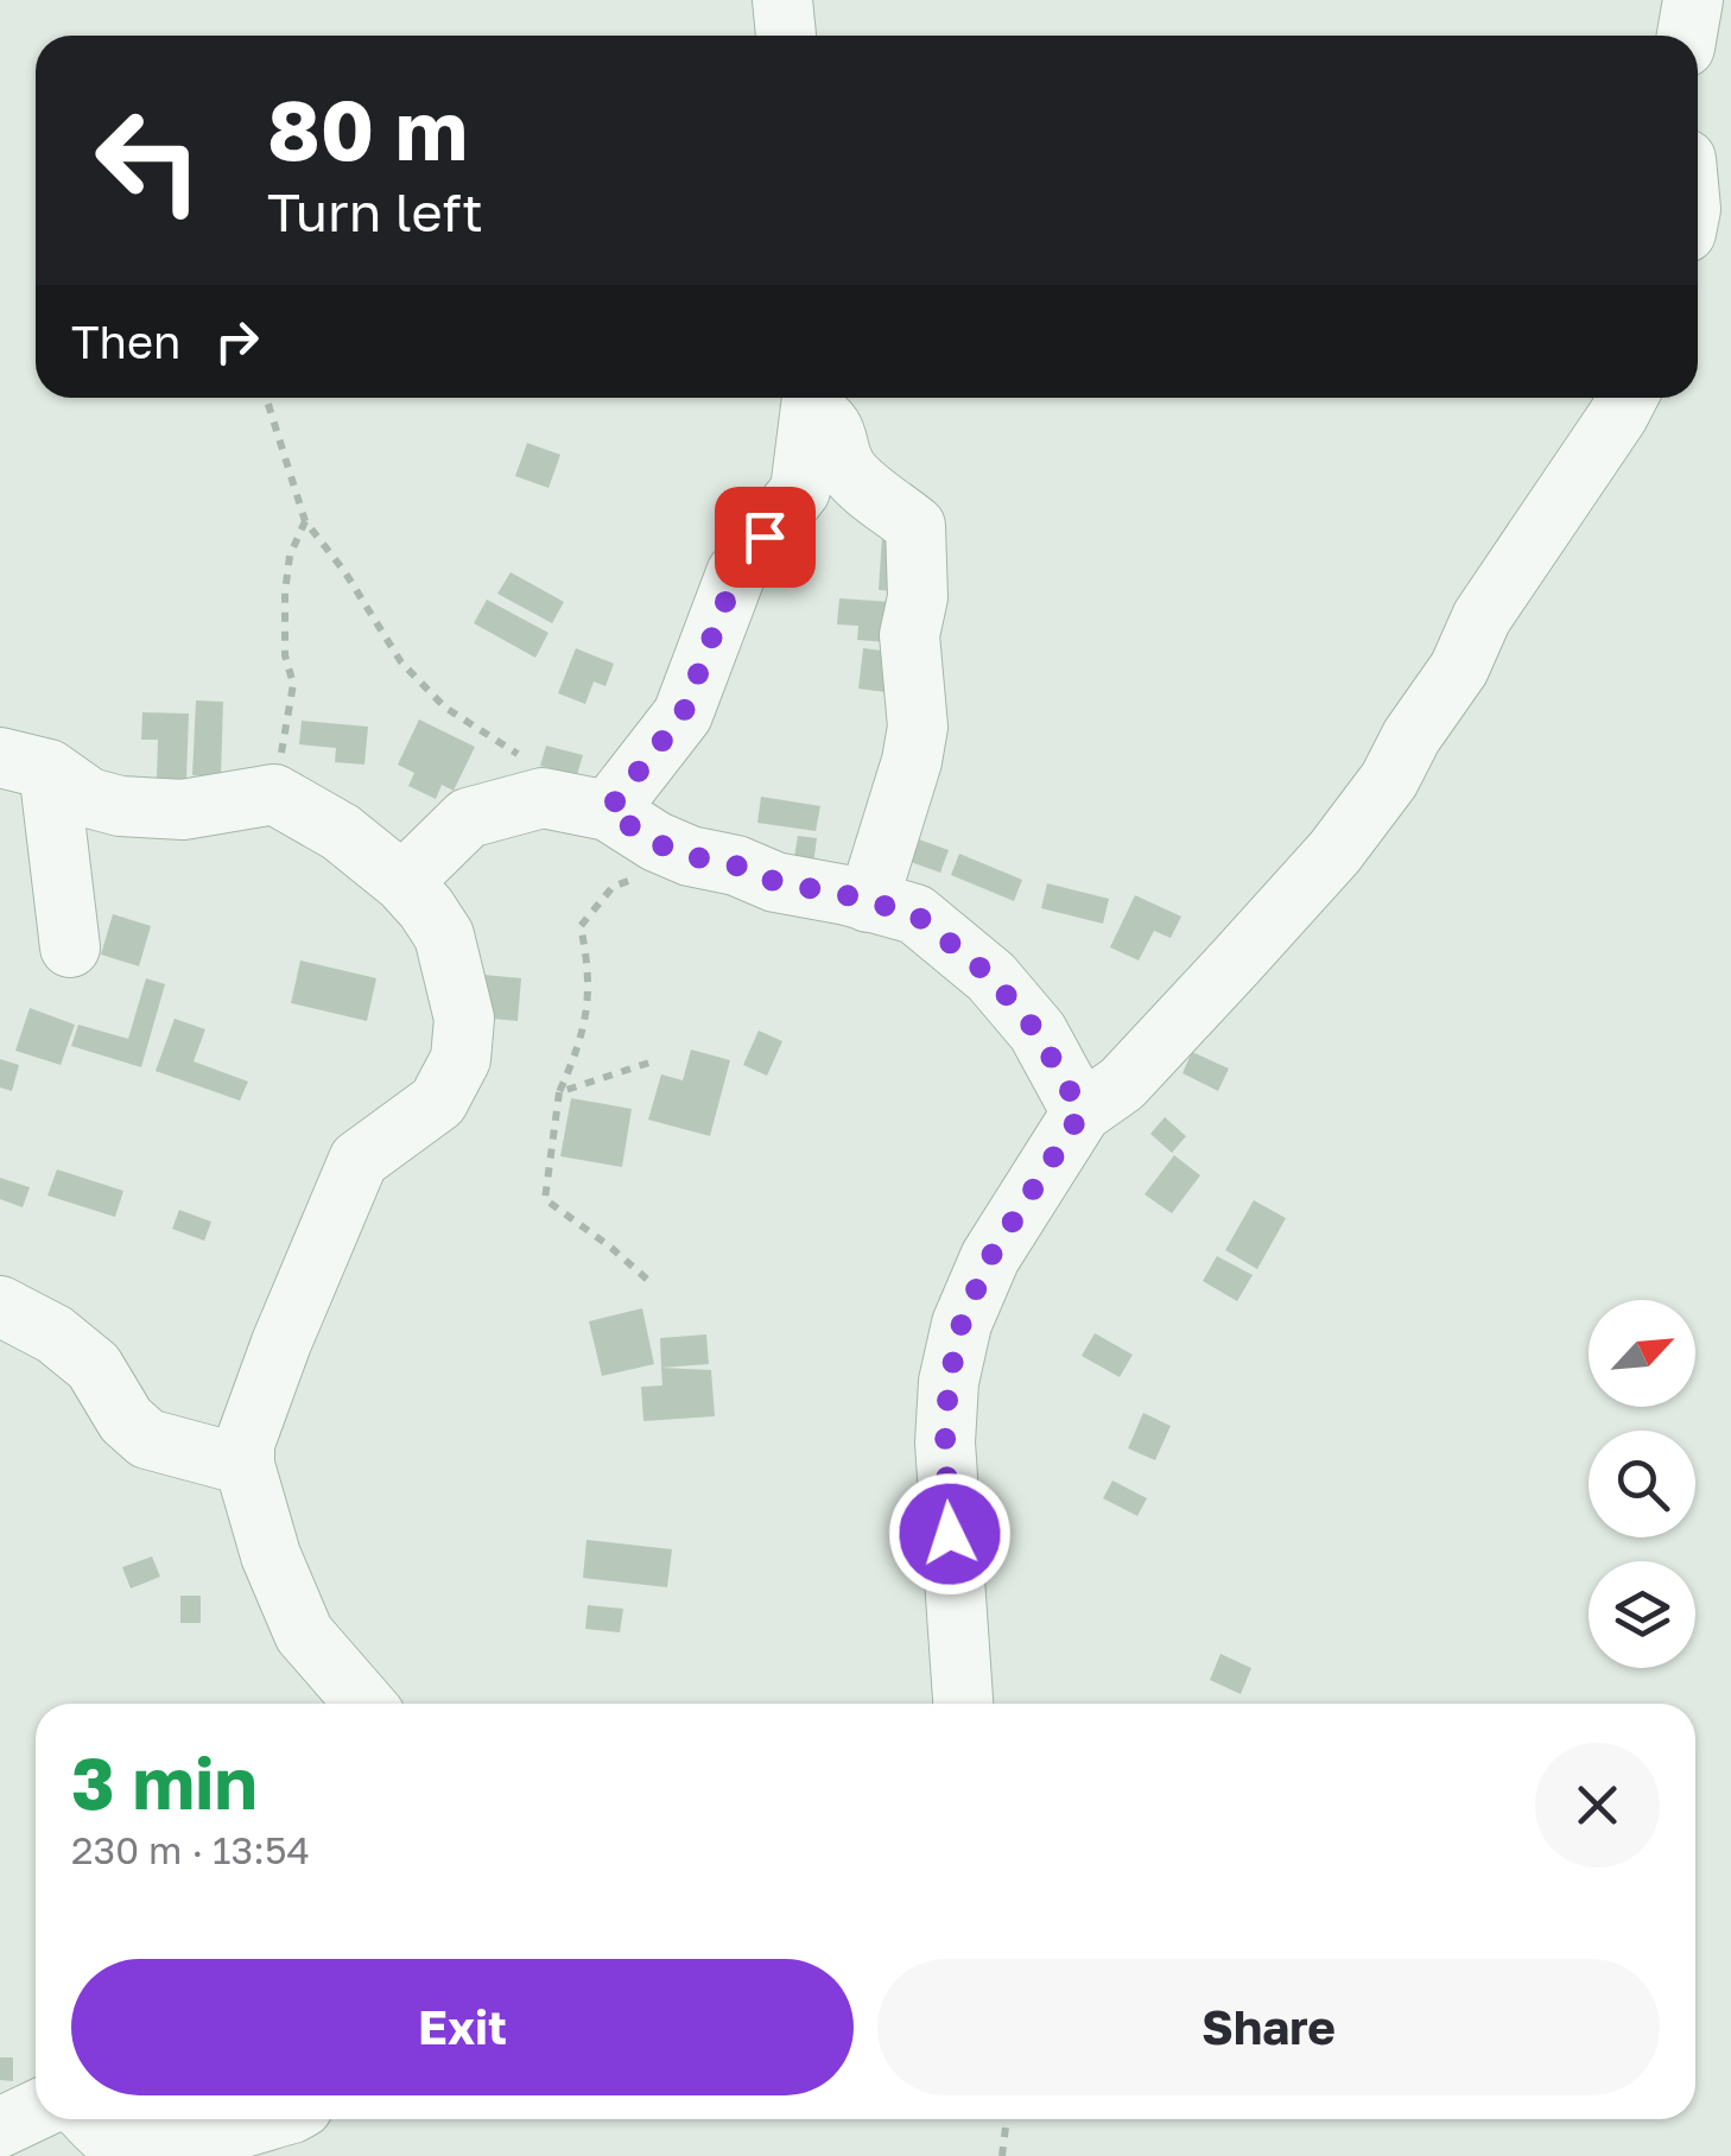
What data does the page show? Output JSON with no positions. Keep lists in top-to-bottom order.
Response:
{
  "north": "top right",
  "page": {
    "turn": ["80 m", "Turn left"],
    "then": "Then",
    "heading": ["3 min", "230 m · 13:54"],
    "buttons": ["Exit", "Share"]
  }
}
